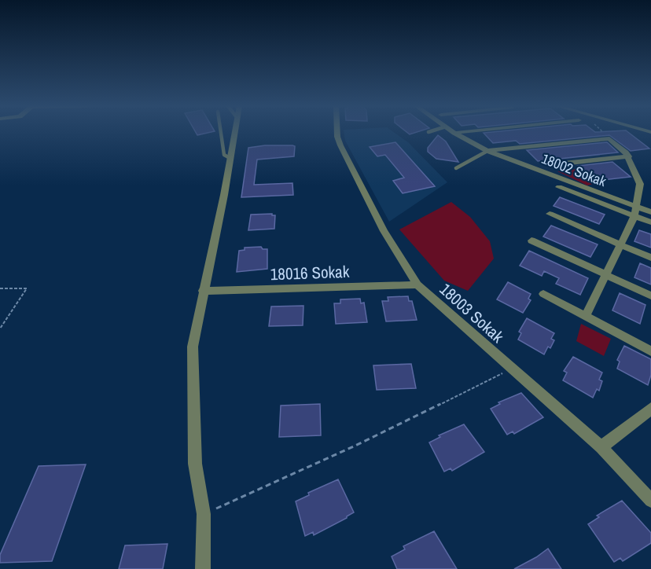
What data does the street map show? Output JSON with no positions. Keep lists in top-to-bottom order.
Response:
{
  "streets": {
    "street": ["18002 Sokak", "18016 Sokak", "18003 Sokak"]
  },
  "crossings": [
    ["18016 Sokak", "18003 Sokak"]
  ]
}
